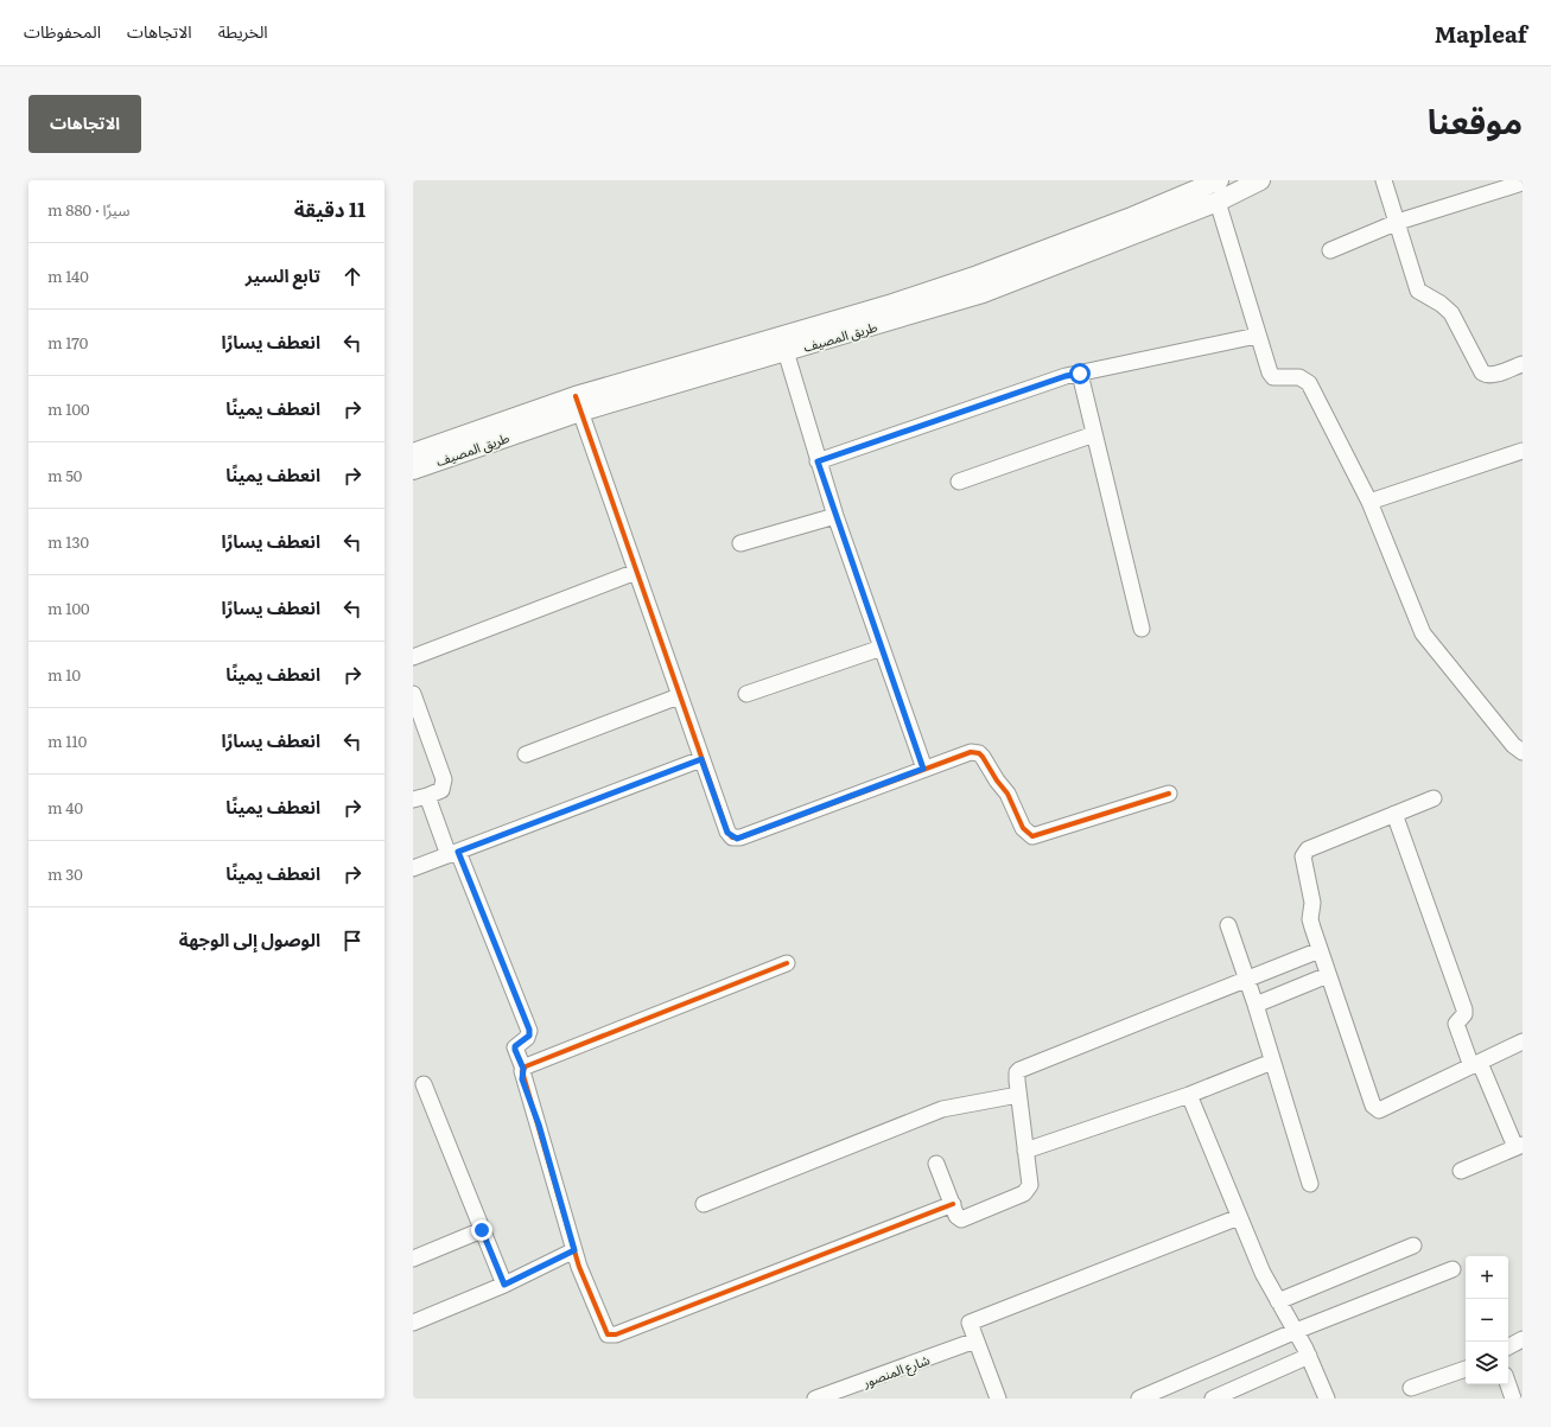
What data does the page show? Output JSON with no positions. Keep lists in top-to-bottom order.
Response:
{
  "streets": {
    "street": ["طريق المصيف", "شارع المنصور"]
  },
  "page": {
    "header": "Mapleaf",
    "nav": ["الخريطة", "الاتجاهات", "المحفوظات"],
    "title": "موقعنا",
    "buttons": "الاتجاهات",
    "heading": ["11 دقيقة", "سيرًا · 880 m"],
    "list": [
      ["تابع السير", "140 m"],
      ["انعطف يسارًا", "170 m"],
      ["انعطف يمينًا", "100 m"],
      ["انعطف يمينًا", "50 m"],
      ["انعطف يسارًا", "130 m"],
      ["انعطف يسارًا", "100 m"],
      ["انعطف يمينًا", "10 m"],
      ["انعطف يسارًا", "110 m"],
      ["انعطف يمينًا", "40 m"],
      ["انعطف يمينًا", "30 m"],
      "الوصول إلى الوجهة"
    ],
    "map_buttons": ["+", "−"]
  }
}
